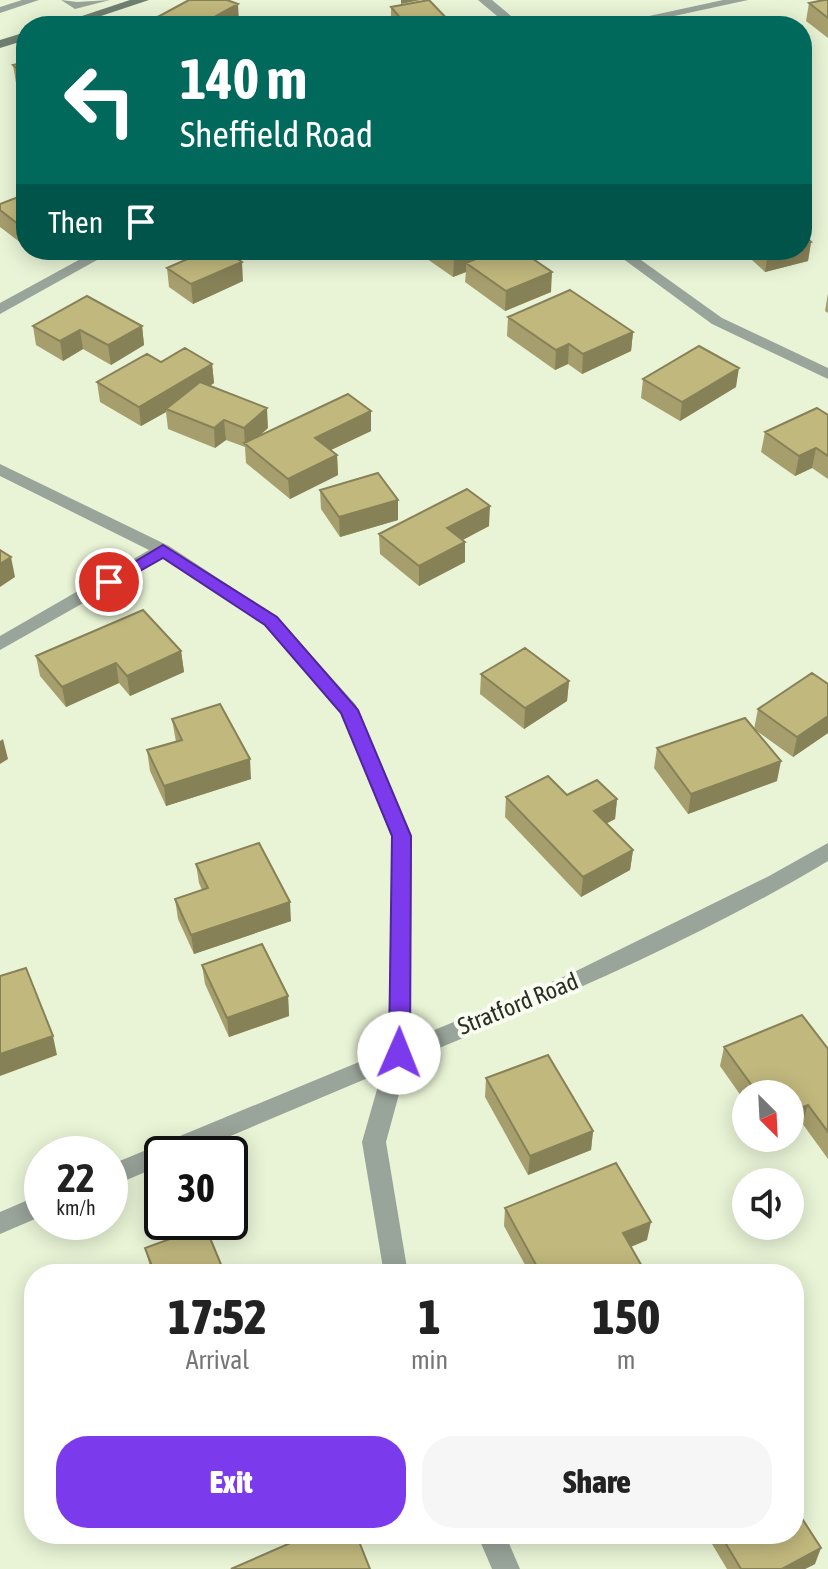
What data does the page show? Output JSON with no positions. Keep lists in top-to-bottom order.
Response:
{
  "streets": {
    "street": ["Stratford Road"]
  },
  "north": "bottom right",
  "page": {
    "turn": ["140 m", "Sheffield Road"],
    "then": "Then",
    "speed": "22 km/h",
    "limit": "30",
    "eta": [
      "17:52",
      "Arrival",
      "1",
      "min",
      "150",
      "m"
    ],
    "buttons": ["Exit", "Share"]
  }
}
